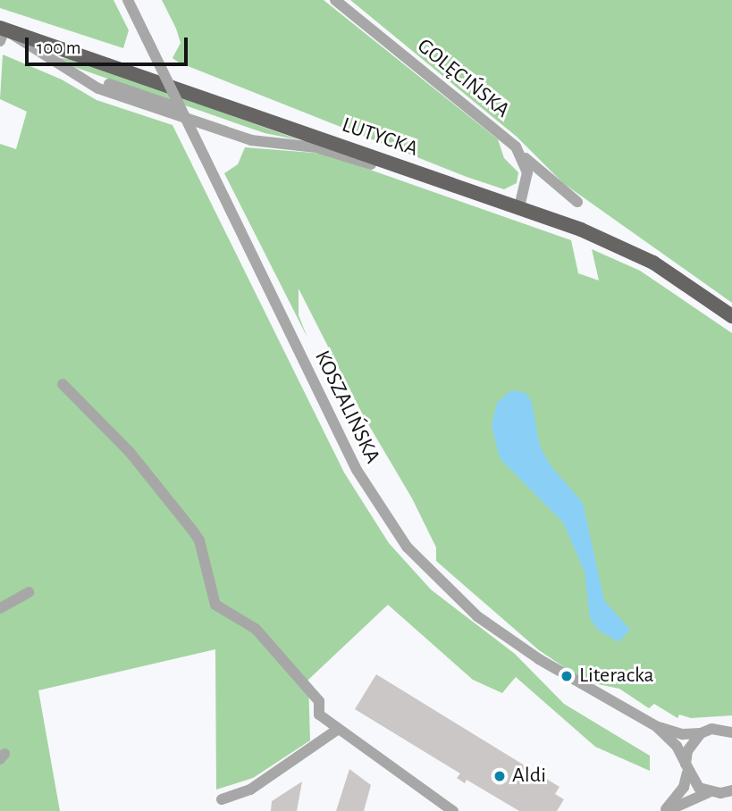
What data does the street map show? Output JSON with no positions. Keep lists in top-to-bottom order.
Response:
{
  "streets": {
    "main road": ["LUTYCKA"],
    "street": ["GOLĘCIŃSKA", "KOSZALIŃSKA"]
  },
  "places": ["Literacka", "Aldi"],
  "scale_bar": "100 m"
}
